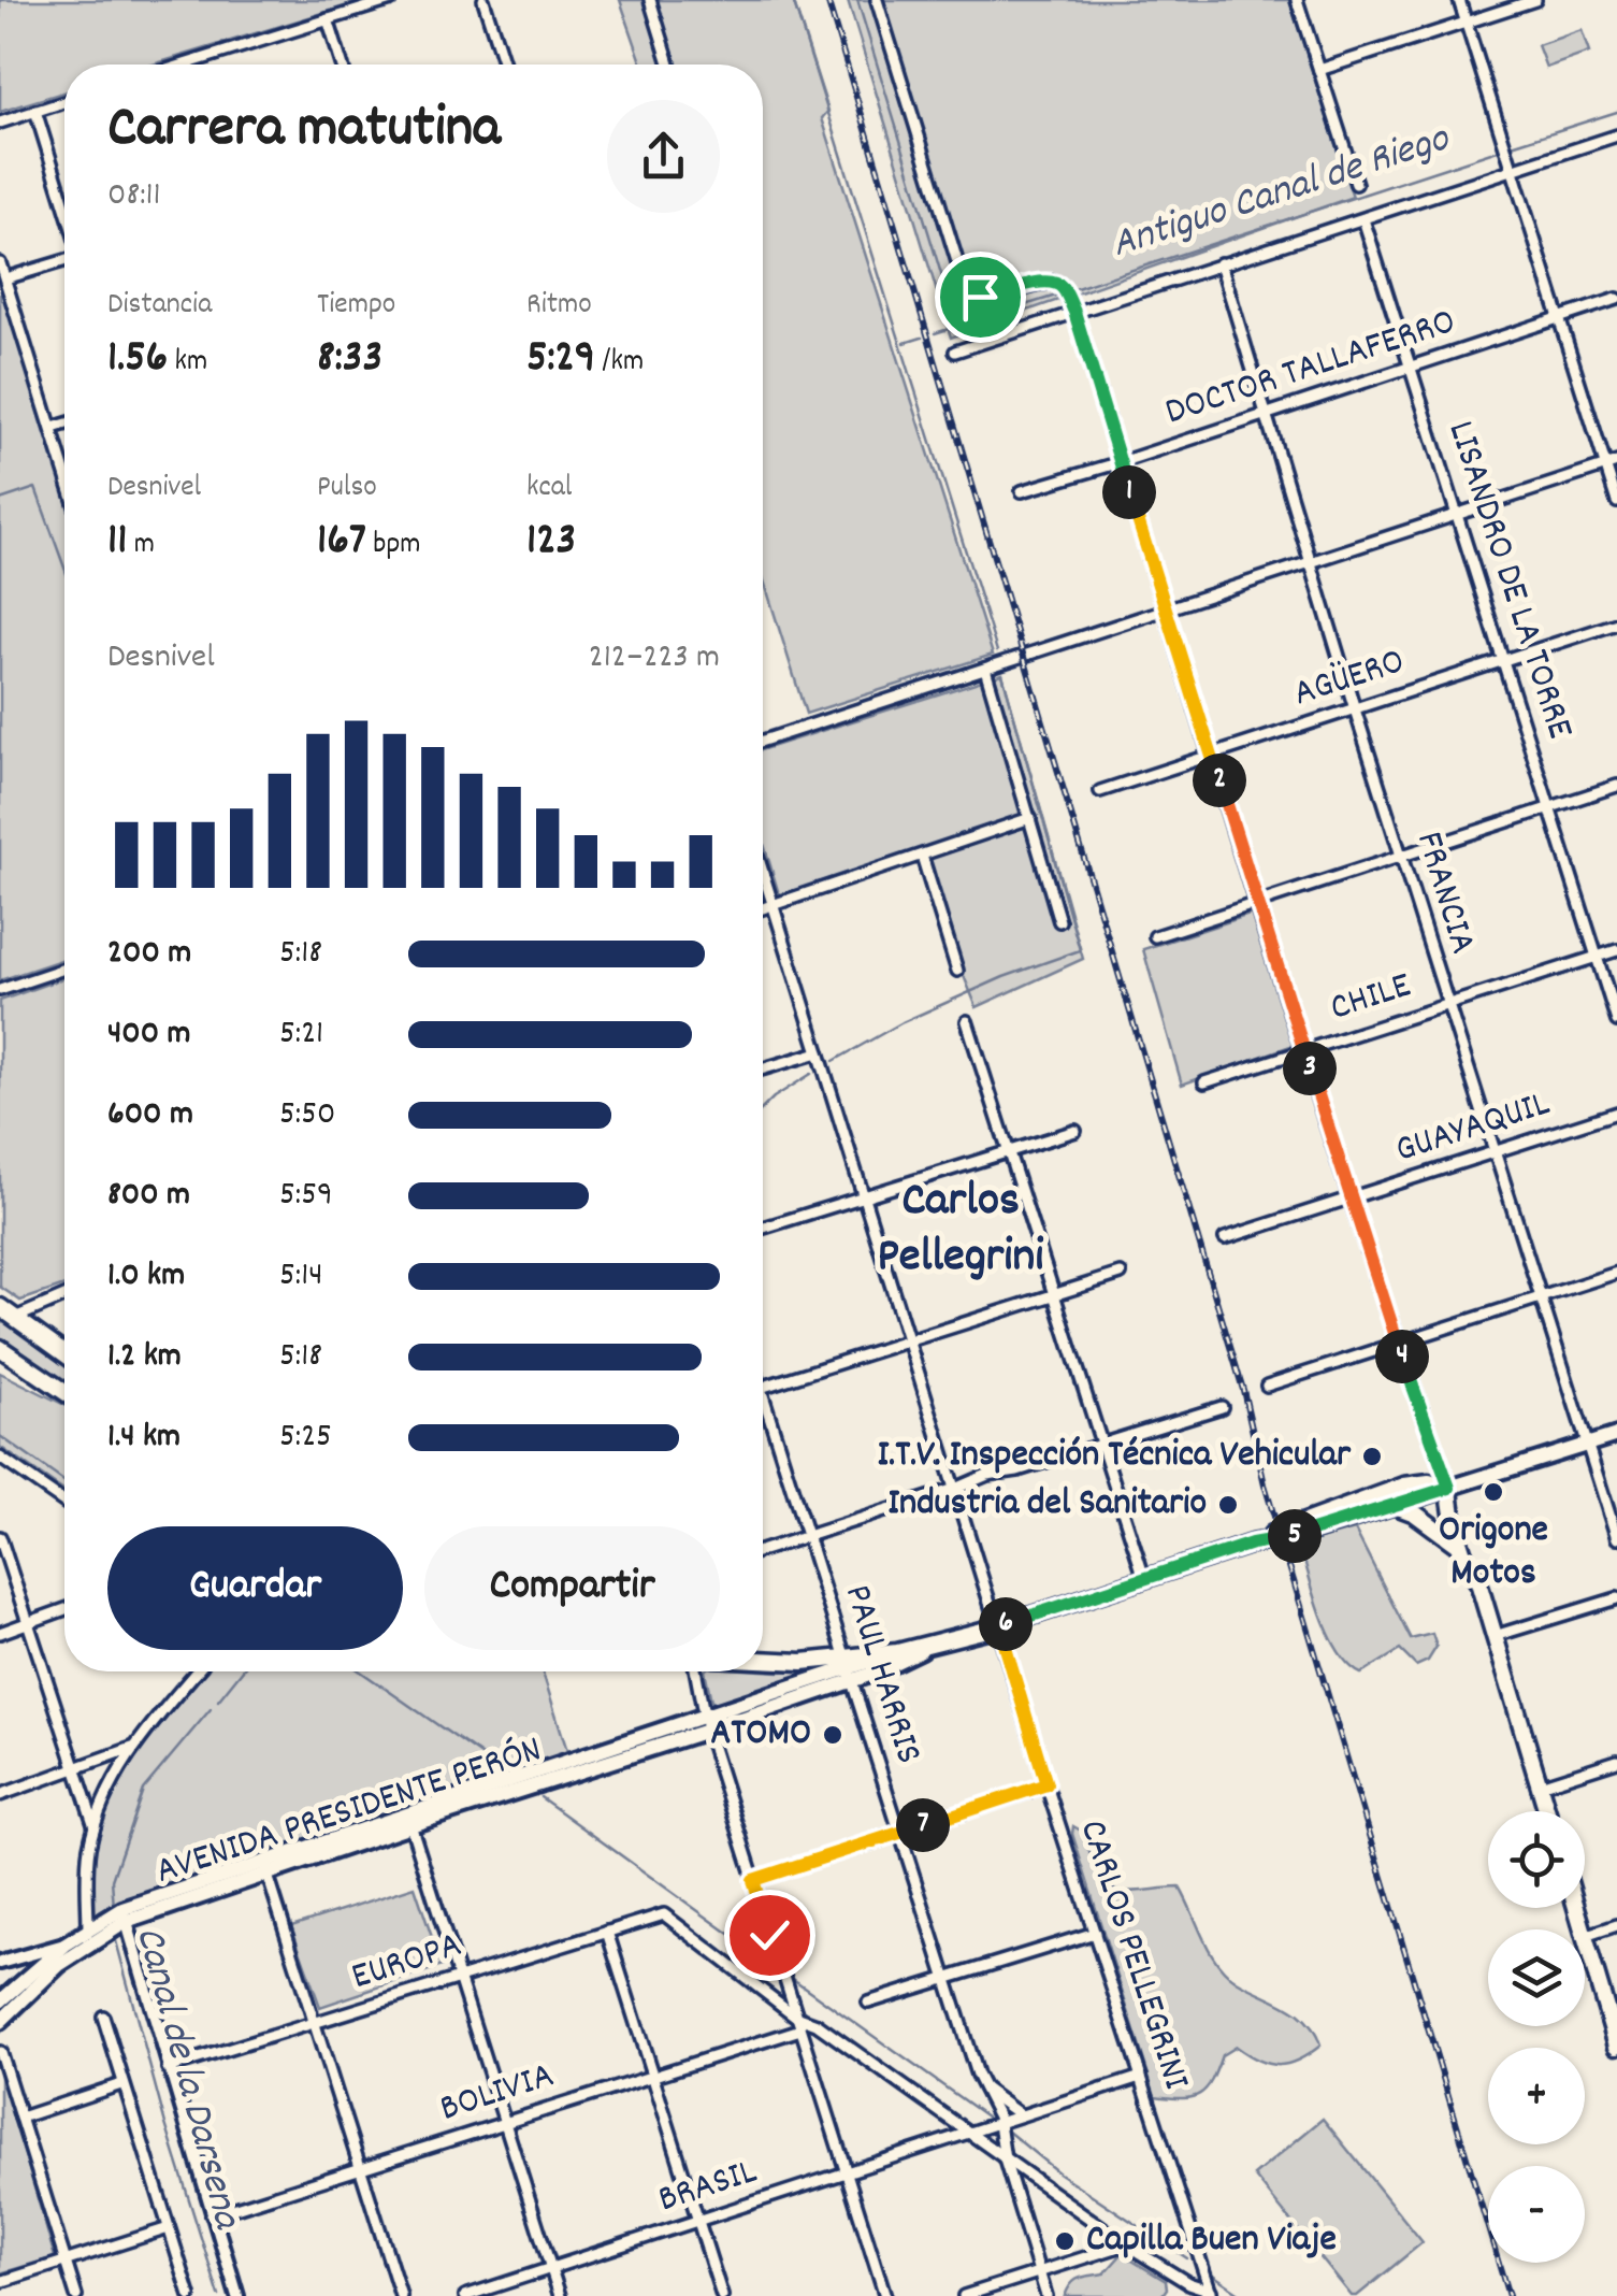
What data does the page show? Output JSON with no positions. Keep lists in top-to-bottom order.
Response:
{
  "streets": {
    "main road": ["AVENIDA PRESIDENTE PERÓN"],
    "street": [
      "DOCTOR TALLAFERRO",
      "LISANDRO DE LA TORRE",
      "AGÜERO",
      "FRANCIA",
      "CHILE",
      "GUAYAQUIL",
      "PAUL HARRIS",
      "CARLOS PELLEGRINI",
      "EUROPA",
      "BOLIVIA",
      "BRASIL"
    ]
  },
  "crossings": [
    ["DOCTOR TALLAFERRO", "LISANDRO DE LA TORRE"],
    ["DOCTOR TALLAFERRO", "FRANCIA"],
    ["LISANDRO DE LA TORRE", "AGÜERO"],
    ["LISANDRO DE LA TORRE", "CHILE"],
    ["AGÜERO", "FRANCIA"],
    ["FRANCIA", "CHILE"],
    ["FRANCIA", "GUAYAQUIL"],
    ["FRANCIA", "AVENIDA PRESIDENTE PERÓN"],
    ["PAUL HARRIS", "AVENIDA PRESIDENTE PERÓN"],
    ["PAUL HARRIS", "BRASIL"],
    ["AVENIDA PRESIDENTE PERÓN", "CARLOS PELLEGRINI"]
  ],
  "districts": ["Carlos Pellegrini"],
  "water": ["Antiguo Canal de Riego", "Canal de la Darsena"],
  "places": [
    "I.T.V. Inspección Técnica Vehicular",
    "Origone Motos",
    "Industria del Sanitario",
    "ATOMO",
    "Capilla Buen Viaje"
  ],
  "page": {
    "heading": ["Carrera matutina", "08:11"],
    "stats": [
      ["Distancia", "1.56 km"],
      ["Tiempo", "8:33"],
      ["Ritmo", "5:29 /km"],
      ["Desnivel", "11 m"],
      ["Pulso", "167 bpm"],
      ["kcal", "123"]
    ],
    "pins": [
      "1",
      "2",
      "3",
      "4",
      "5",
      "6",
      "7"
    ],
    "chart": ["Desnivel", "212–223 m"],
    "list": [
      {
        "name": "200 m",
        "note": "5:18"
      },
      {
        "name": "400 m",
        "note": "5:21"
      },
      {
        "name": "600 m",
        "note": "5:50"
      },
      {
        "name": "800 m",
        "note": "5:59"
      },
      {
        "name": "1.0 km",
        "note": "5:14"
      },
      {
        "name": "1.2 km",
        "note": "5:18"
      },
      {
        "name": "1.4 km",
        "note": "5:25"
      }
    ],
    "buttons": ["Guardar", "Compartir"],
    "map_buttons": ["+", "−"]
  }
}
